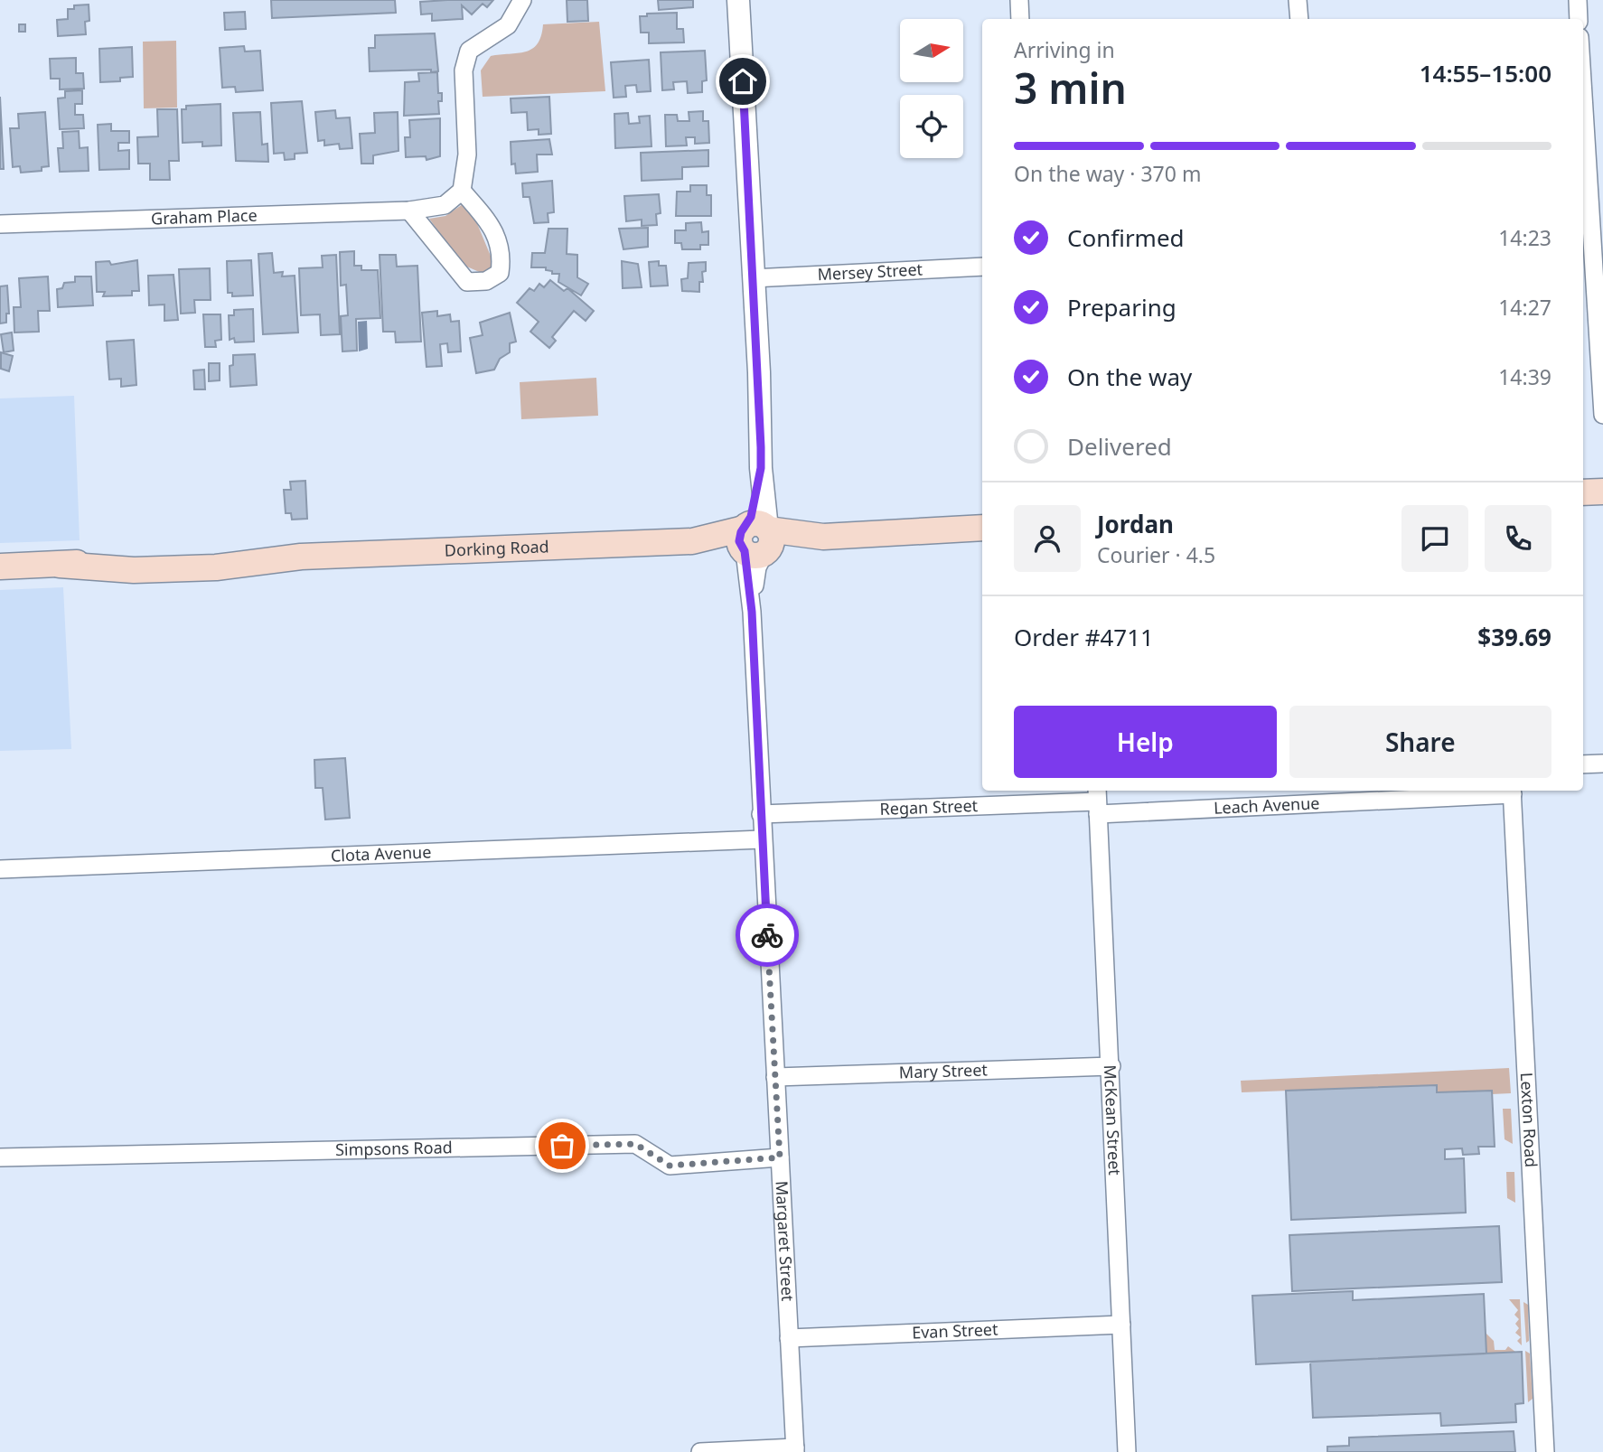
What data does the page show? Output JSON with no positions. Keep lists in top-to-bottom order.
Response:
{
  "streets": {
    "main road": ["Dorking Road"],
    "street": [
      "Graham Place",
      "Mersey Street",
      "Leach Avenue",
      "Regan Street",
      "Clota Avenue",
      "Mary Street",
      "McKean Street",
      "Lexton Road",
      "Simpsons Road",
      "Margaret Street",
      "Evan Street"
    ]
  },
  "crossings": [
    ["Dorking Road", "Margaret Street"],
    ["Leach Avenue", "Regan Street"],
    ["Leach Avenue", "McKean Street"],
    ["Leach Avenue", "Lexton Road"],
    ["Regan Street", "McKean Street"],
    ["Regan Street", "Margaret Street"],
    ["Clota Avenue", "Margaret Street"],
    ["Mary Street", "McKean Street"],
    ["Mary Street", "Margaret Street"],
    ["McKean Street", "Evan Street"],
    ["Simpsons Road", "Margaret Street"],
    ["Margaret Street", "Evan Street"]
  ],
  "north": "right",
  "page": {
    "heading": ["3 min", "Arriving in", "14:55–15:00"],
    "panel": [
      "Jordan",
      "Courier · 4.5",
      "Order #4711",
      "$39.69"
    ],
    "bar": "On the way · 370 m",
    "list": [
      ["Confirmed", "14:23"],
      ["Preparing", "14:27"],
      ["On the way", "14:39"],
      "Delivered"
    ],
    "buttons": ["Help", "Share"]
  }
}
